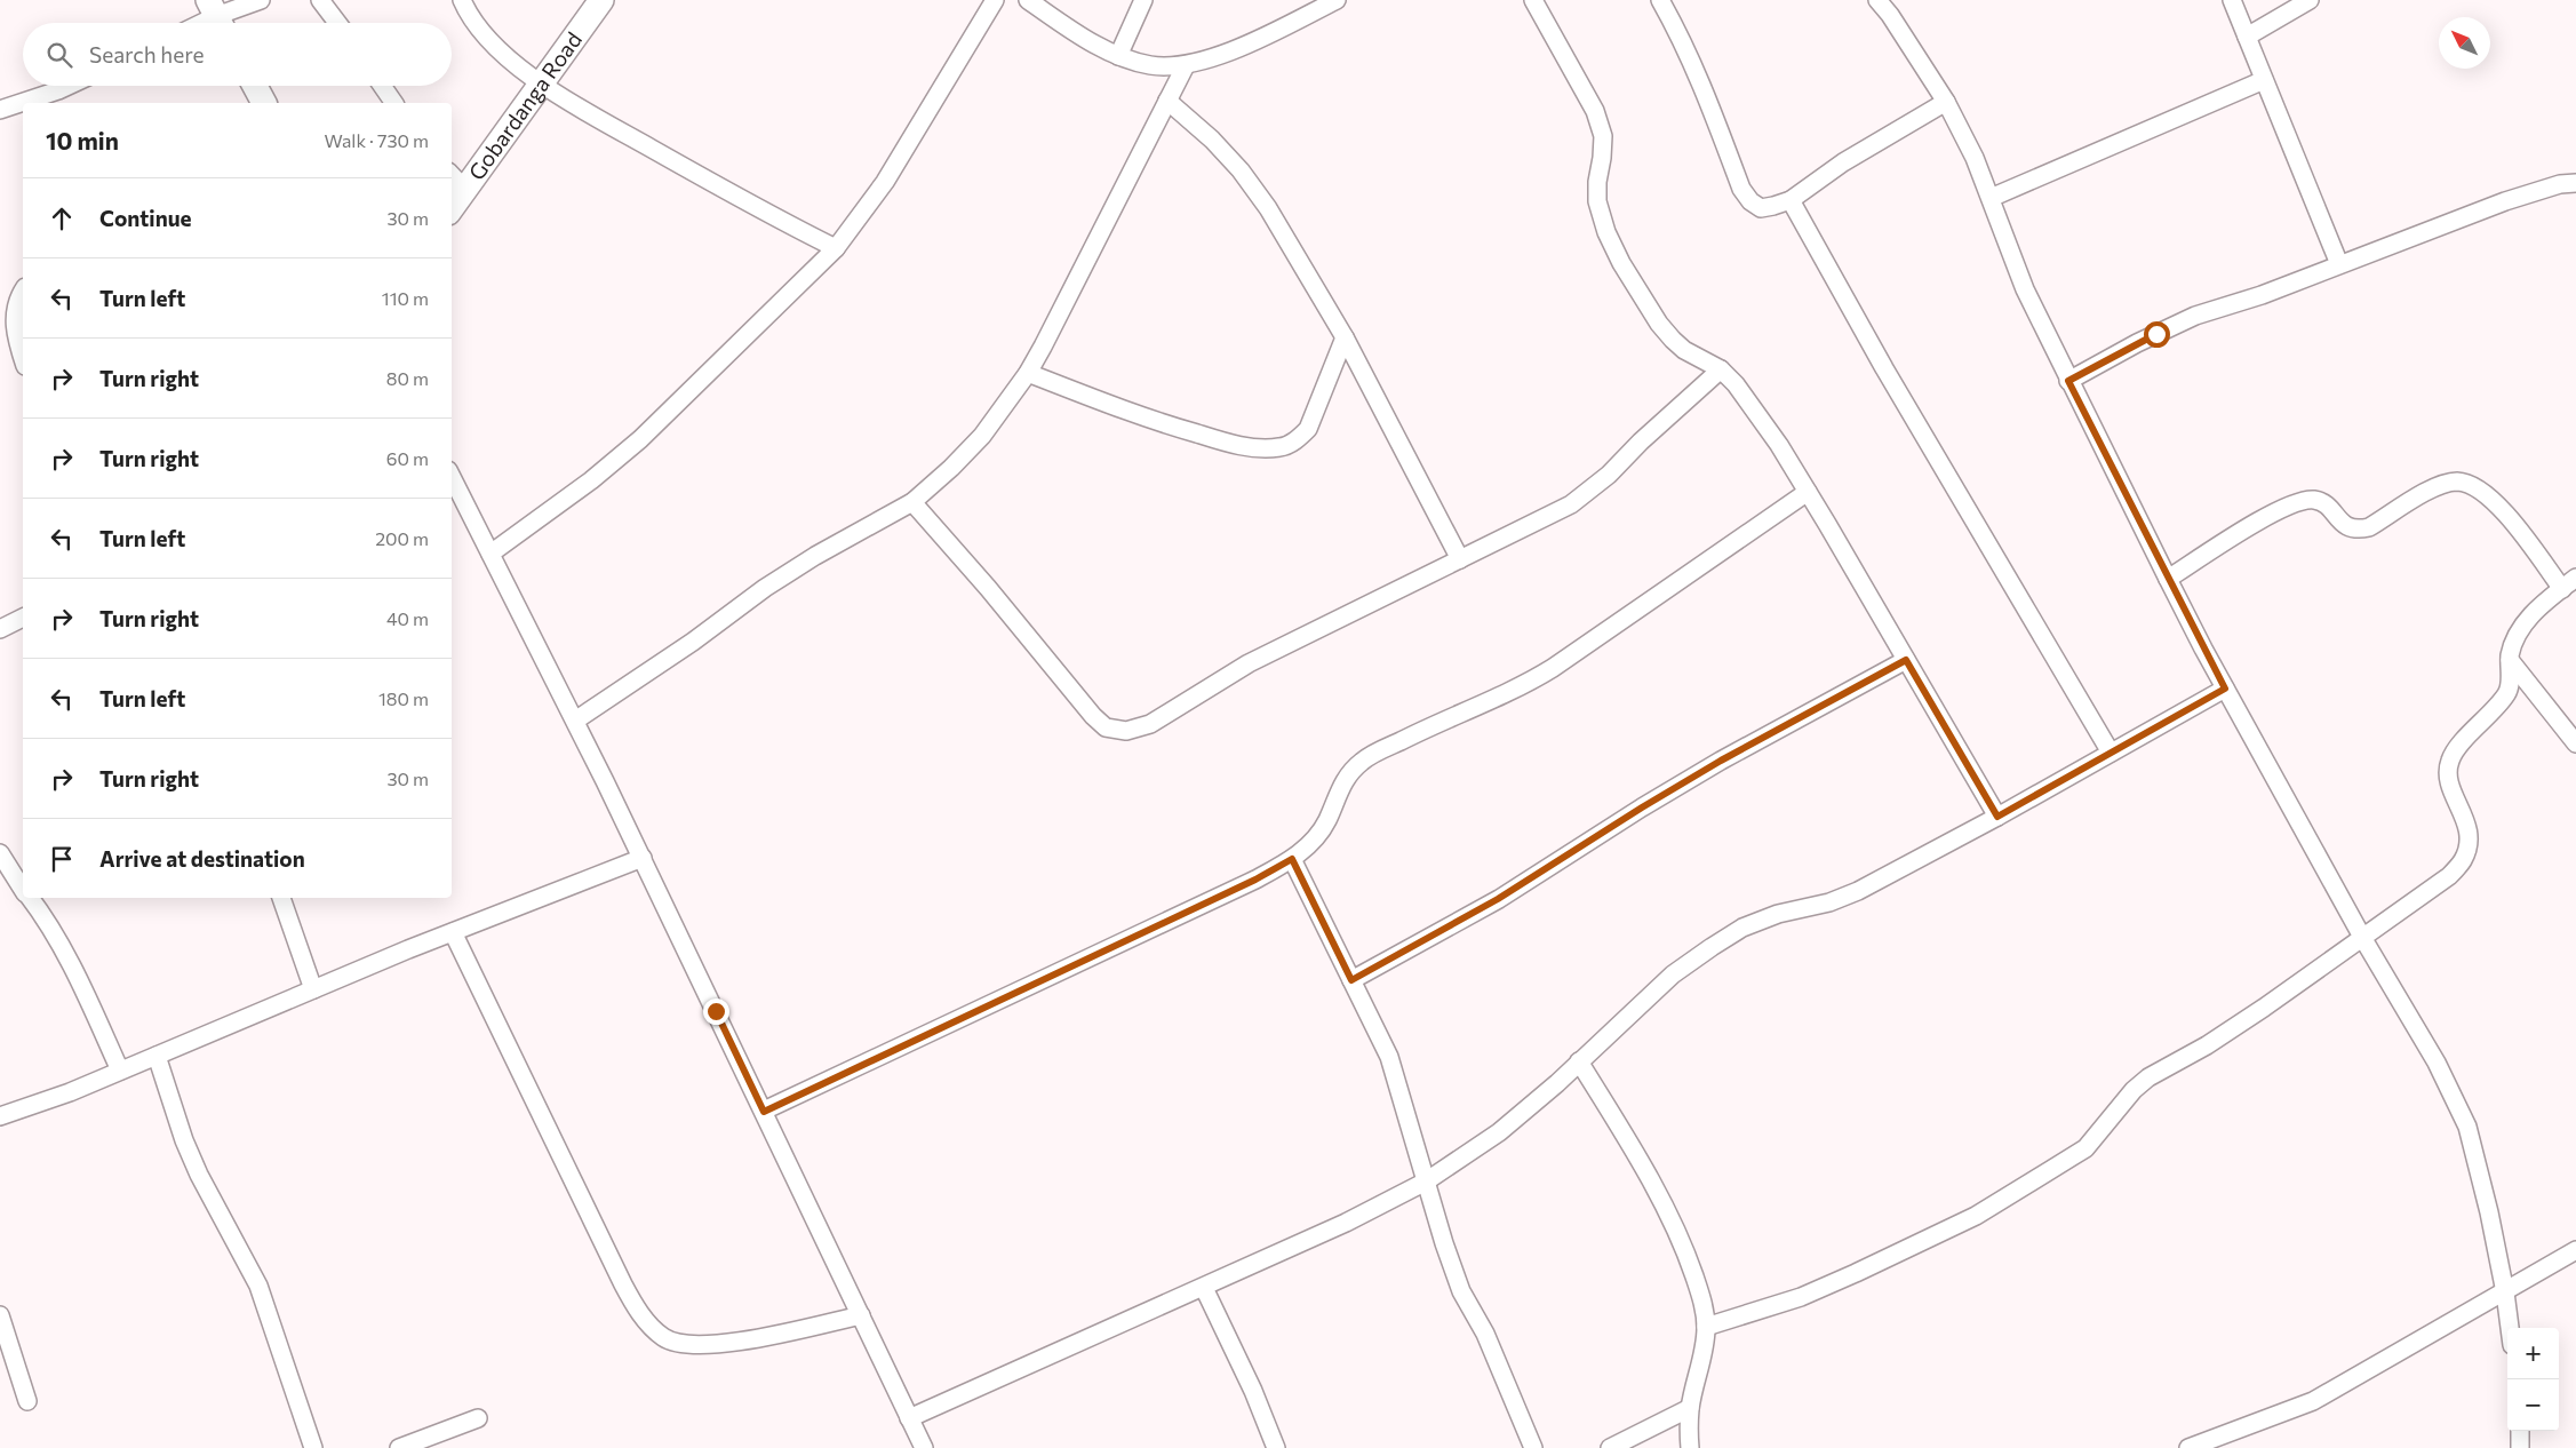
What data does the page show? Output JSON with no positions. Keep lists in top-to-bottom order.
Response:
{
  "streets": {
    "main road": ["Gobardanga Road"]
  },
  "north": "top left",
  "page": {
    "search": "Search here",
    "heading": ["10 min", "Walk · 730 m"],
    "list": [
      ["Continue", "30 m"],
      ["Turn left", "110 m"],
      ["Turn right", "80 m"],
      ["Turn right", "60 m"],
      ["Turn left", "200 m"],
      ["Turn right", "40 m"],
      ["Turn left", "180 m"],
      ["Turn right", "30 m"],
      "Arrive at destination"
    ],
    "map_buttons": ["+", "−"]
  }
}
